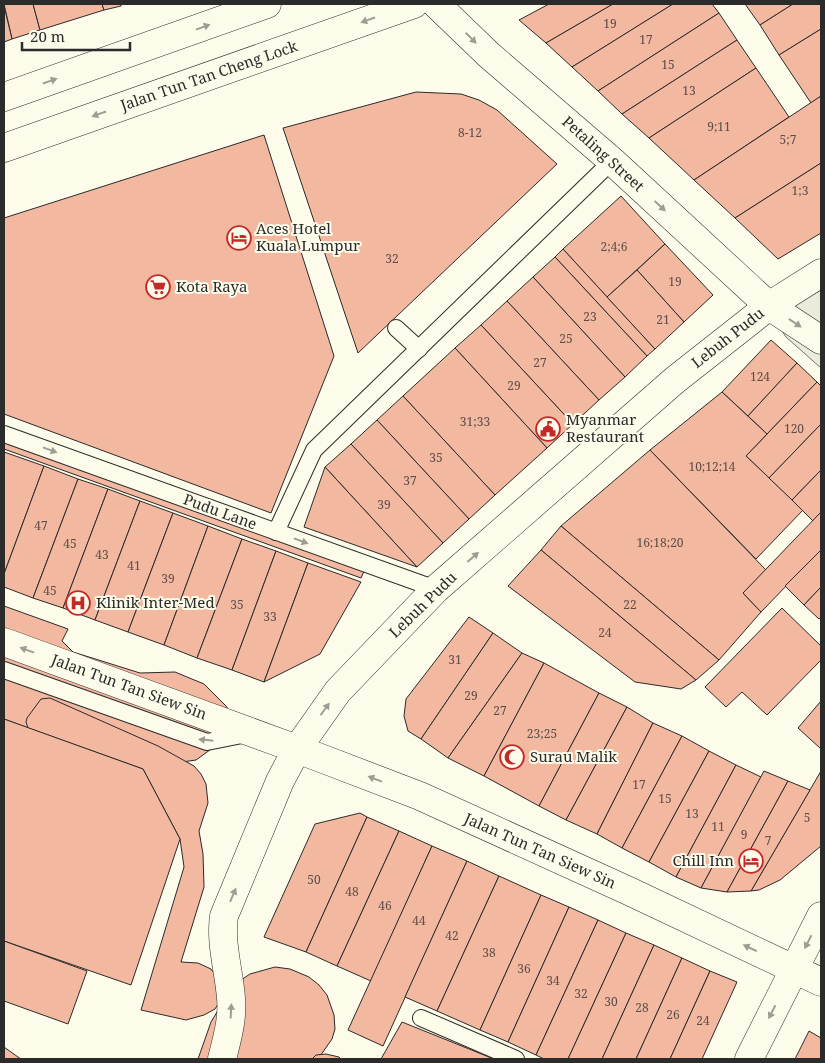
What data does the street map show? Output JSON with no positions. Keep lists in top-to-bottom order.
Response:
{
  "streets": {
    "street": [
      "Jalan Tun Tan Cheng Lock",
      "Petaling Street",
      "Lebuh Pudu",
      "Jalan Tun Tan Siew Sin"
    ],
    "lane": ["Pudu Lane"]
  },
  "crossings": [
    ["Petaling Street", "Lebuh Pudu"],
    ["Lebuh Pudu", "Pudu Lane"],
    ["Lebuh Pudu", "Jalan Tun Tan Siew Sin"]
  ],
  "one_way": [
    "Petaling Street",
    "Lebuh Pudu",
    "Pudu Lane",
    "Jalan Tun Tan Siew Sin"
  ],
  "places": {
    "hotel": ["Aces Hotel Kuala Lumpur", "Chill Inn"],
    "supermarket": ["Kota Raya"],
    "public building": ["Myanmar Restaurant"],
    "hospital": ["Klinik Inter-Med"],
    "mosque": ["Surau Malik"]
  },
  "house_numbers": [
    "19",
    "17",
    "15",
    "13",
    "9;11",
    "8-12",
    "5;7",
    "1;3",
    "2;4;6",
    "32",
    "19",
    "23",
    "21",
    "25",
    "27",
    "124",
    "29",
    "31;33",
    "120",
    "35",
    "10;12;14",
    "37",
    "39",
    "47",
    "16;18;20",
    "45",
    "43",
    "41",
    "39",
    "45",
    "35",
    "22",
    "33",
    "24",
    "31",
    "29",
    "27",
    "23;25",
    "17",
    "15",
    "13",
    "5",
    "11",
    "9",
    "7",
    "50",
    "48",
    "46",
    "44",
    "42",
    "38",
    "36",
    "34",
    "32",
    "30",
    "28",
    "26",
    "24"
  ],
  "scale_bar": "20 m"
}
